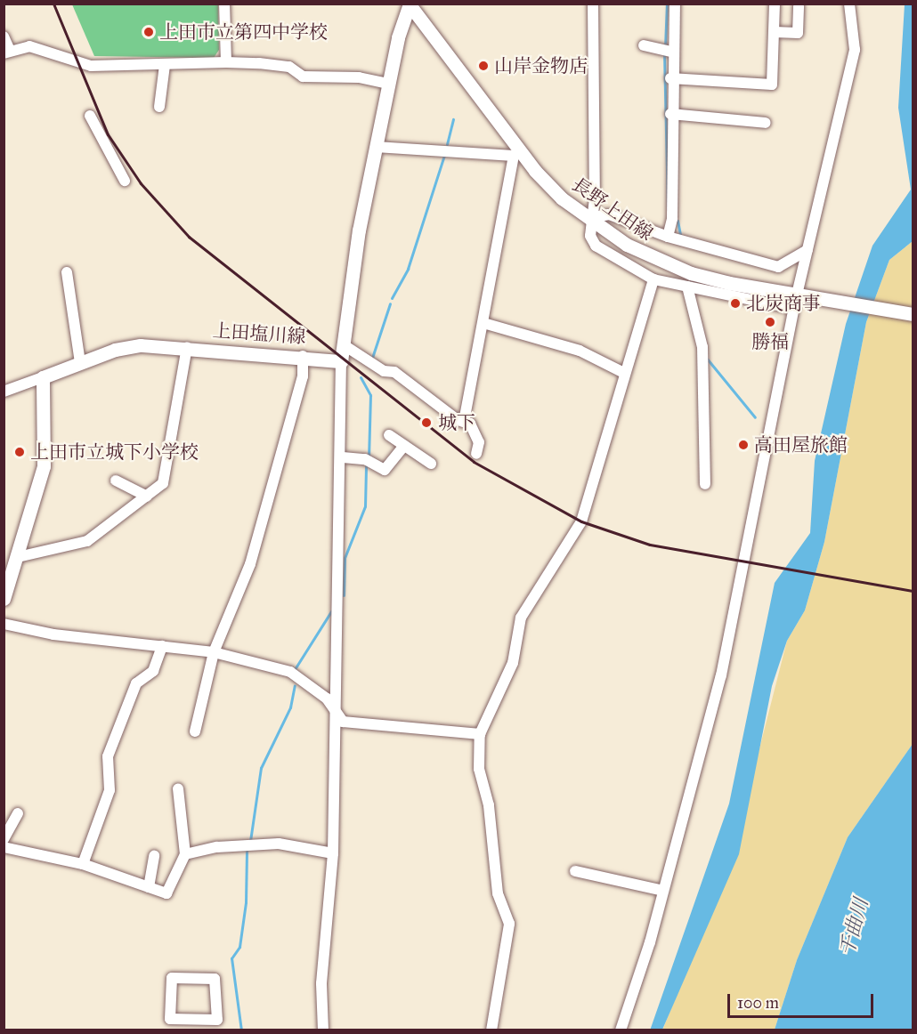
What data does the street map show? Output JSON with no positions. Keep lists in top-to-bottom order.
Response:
{
  "streets": {
    "main road": ["長野上田線", "上田塩川線"]
  },
  "water": ["千曲川"],
  "places": [
    "上田市立第四中学校",
    "山岸金物店",
    "北炭商事",
    "勝福",
    "城下",
    "高田屋旅館",
    "上田市立城下小学校"
  ],
  "scale_bar": "100 m"
}
